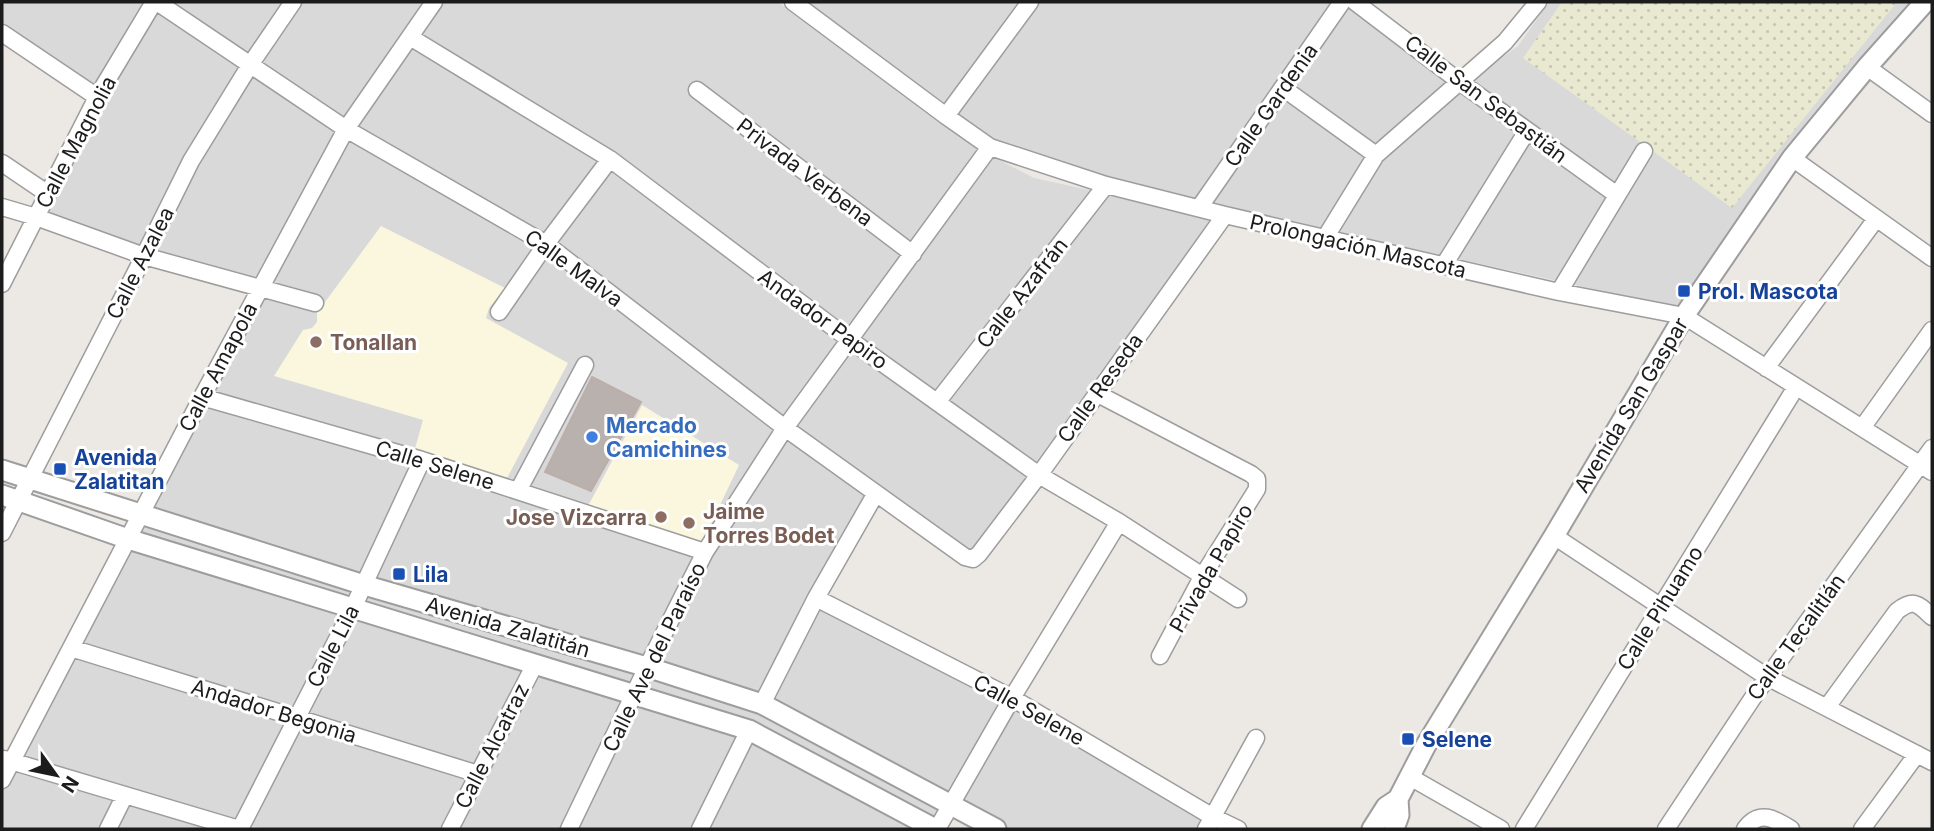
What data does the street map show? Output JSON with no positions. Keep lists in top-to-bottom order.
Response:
{
  "streets": {
    "street": [
      "Calle San Sebastián",
      "Calle Gardenia",
      "Calle Magnolia",
      "Privada Verbena",
      "Prolongación Mascota",
      "Calle Azalea",
      "Calle Malva",
      "Calle Azafrán",
      "Andador Papiro",
      "Calle Amapola",
      "Calle Reseda",
      "Avenida San Gaspar",
      "Calle Selene",
      "Privada Papiro",
      "Calle Pihuamo",
      "Avenida Zalatitán",
      "Calle Tecalitlán",
      "Calle Lila",
      "Calle Ave del Paraíso",
      "Andador Begonia",
      "Calle Alcatraz"
    ]
  },
  "crossings": [
    ["Calle Gardenia", "Prolongación Mascota"],
    ["Calle Magnolia", "Calle Malva"],
    ["Privada Verbena", "Calle Ave del Paraíso"],
    ["Prolongación Mascota", "Calle Azafrán"],
    ["Prolongación Mascota", "Calle Reseda"],
    ["Prolongación Mascota", "Avenida San Gaspar"],
    ["Prolongación Mascota", "Calle Pihuamo"],
    ["Prolongación Mascota", "Calle Tecalitlán"],
    ["Prolongación Mascota", "Calle Ave del Paraíso"],
    ["Calle Azalea", "Calle Malva"],
    ["Calle Azalea", "Avenida Zalatitán"],
    ["Calle Malva", "Calle Amapola"],
    ["Calle Malva", "Calle Reseda"],
    ["Calle Malva", "Calle Ave del Paraíso"],
    ["Calle Azafrán", "Andador Papiro"],
    ["Andador Papiro", "Calle Amapola"],
    ["Andador Papiro", "Calle Reseda"],
    ["Andador Papiro", "Privada Papiro"],
    ["Andador Papiro", "Calle Ave del Paraíso"],
    ["Calle Amapola", "Calle Selene"],
    ["Calle Amapola", "Avenida Zalatitán"],
    ["Calle Amapola", "Andador Begonia"],
    ["Calle Reseda", "Privada Papiro"],
    ["Calle Selene", "Calle Lila"],
    ["Calle Selene", "Calle Ave del Paraíso"],
    ["Avenida Zalatitán", "Calle Lila"],
    ["Avenida Zalatitán", "Calle Ave del Paraíso"],
    ["Avenida Zalatitán", "Calle Alcatraz"],
    ["Calle Lila", "Andador Begonia"],
    ["Andador Begonia", "Calle Alcatraz"]
  ],
  "places": {
    "transit": [
      "Prol. Mascota",
      "Avenida Zalatitan",
      "Lila",
      "Selene"
    ],
    "other": [
      "Tonallan",
      "Mercado Camichines",
      "Jose Vizcarra",
      "Jaime Torres Bodet"
    ]
  },
  "north": "bottom right"
}
